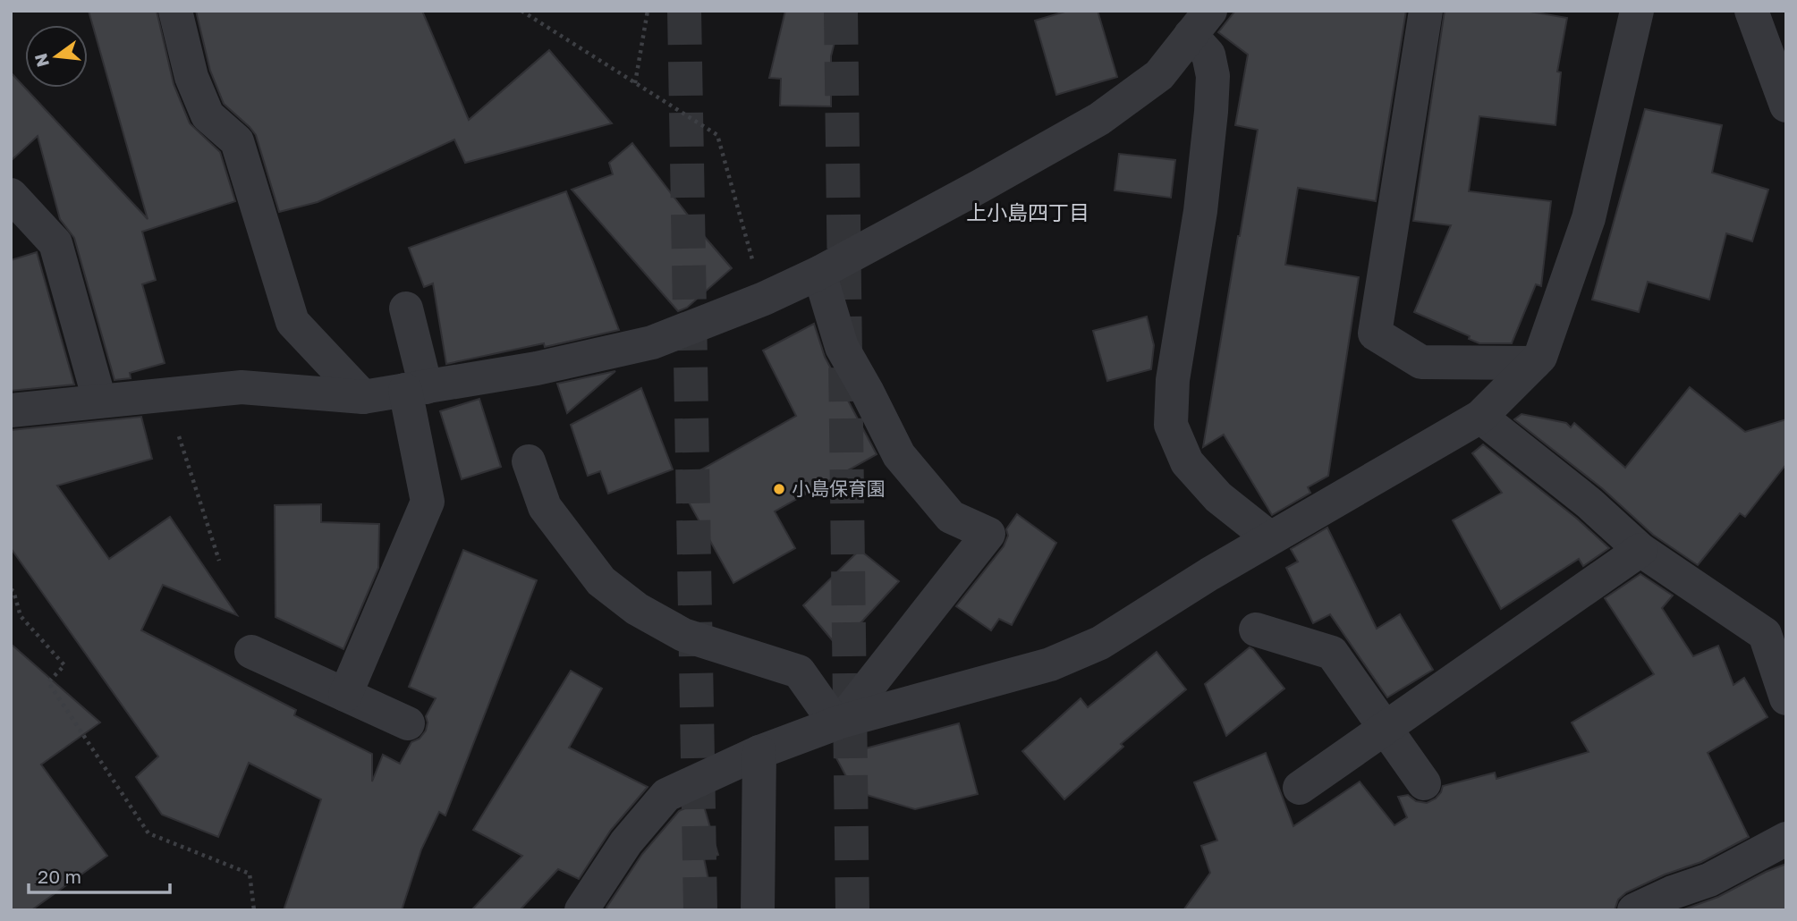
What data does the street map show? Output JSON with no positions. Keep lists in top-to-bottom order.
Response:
{
  "districts": ["上小島四丁目"],
  "places": ["小島保育園"],
  "scale_bar": "20 m",
  "north": "left"
}
